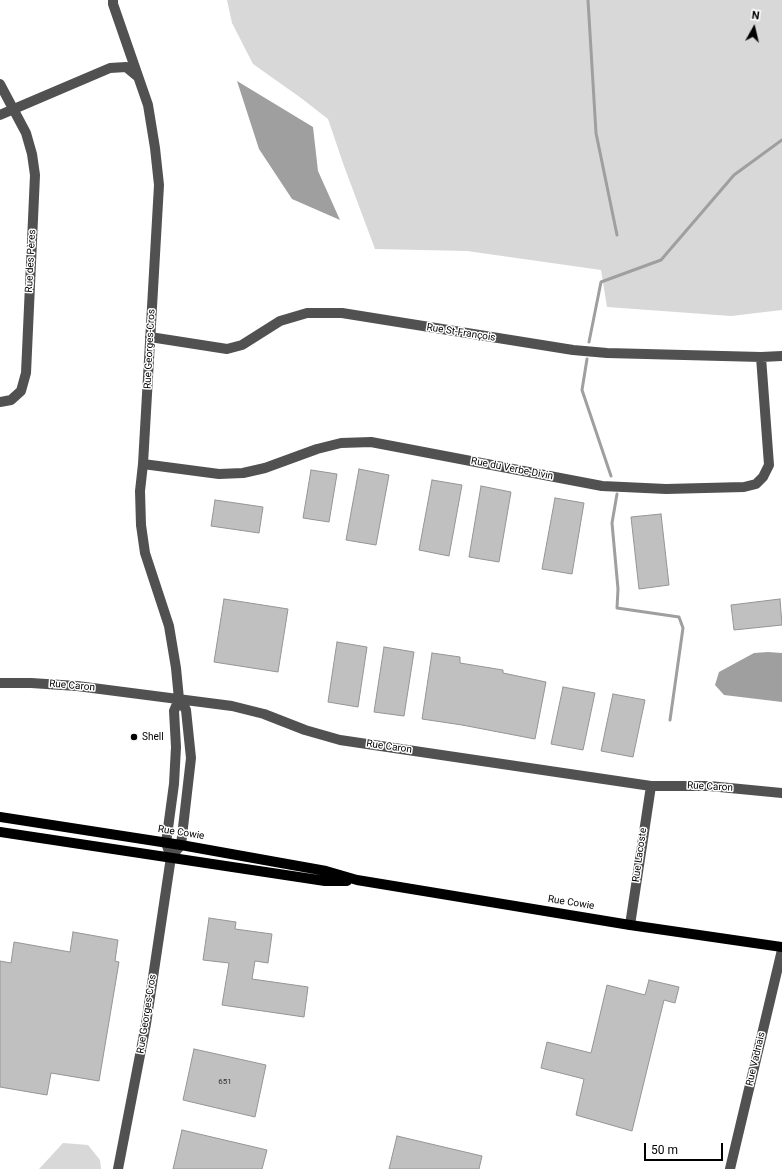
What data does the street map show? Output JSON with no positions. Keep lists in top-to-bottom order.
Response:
{
  "streets": {
    "main road": ["Rue Cowie"],
    "street": [
      "Rue des Pères",
      "Rue St-François",
      "Rue Georges-Cros",
      "Rue du Verbe-Divin",
      "Rue Caron",
      "Rue Lacoste",
      "Rue Vadnais"
    ]
  },
  "crossings": [
    ["Rue St-François", "Rue Georges-Cros"],
    ["Rue St-François", "Rue du Verbe-Divin"],
    ["Rue Georges-Cros", "Rue du Verbe-Divin"],
    ["Rue Georges-Cros", "Rue Caron"],
    ["Rue Georges-Cros", "Rue Cowie"],
    ["Rue Caron", "Rue Lacoste"],
    ["Rue Cowie", "Rue Lacoste"],
    ["Rue Cowie", "Rue Vadnais"]
  ],
  "places": ["Shell"],
  "house_numbers": ["651"],
  "scale_bar": "50 m",
  "north": "top"
}
